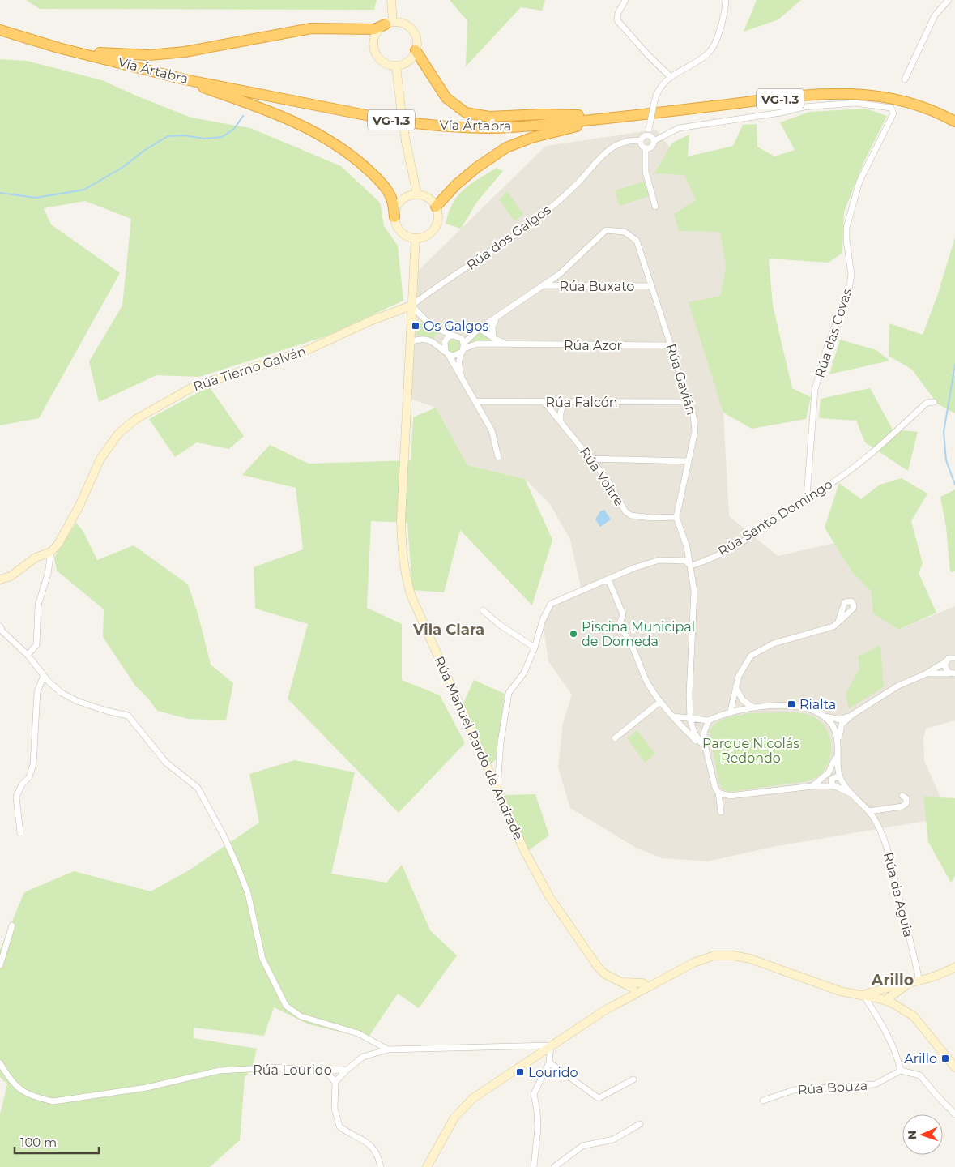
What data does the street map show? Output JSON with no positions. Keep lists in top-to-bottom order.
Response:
{
  "streets": {
    "highway": ["Vía Ártabra", "VG-1.3"],
    "street": [
      "Rúa dos Galgos",
      "Rúa Buxato",
      "Rúa das Covas",
      "Rúa Azor",
      "Rúa Tierno Galván",
      "Rúa Gavián",
      "Rúa Falcón",
      "Rúa Voitre",
      "Rúa Santo Domingo",
      "Rúa Manuel Pardo de Andrade",
      "Rúa da Aguia",
      "Rúa Lourido",
      "Rúa Bouza"
    ]
  },
  "crossings": [
    ["Rúa dos Galgos", "Rúa das Covas"],
    ["Rúa dos Galgos", "Rúa Tierno Galván"],
    ["Rúa dos Galgos", "Rúa Manuel Pardo de Andrade"],
    ["Rúa Buxato", "Rúa Gavián"],
    ["Rúa das Covas", "Rúa Santo Domingo"],
    ["Rúa Azor", "Rúa Gavián"],
    ["Rúa Tierno Galván", "Rúa Manuel Pardo de Andrade"],
    ["Rúa Gavián", "Rúa Falcón"],
    ["Rúa Gavián", "Rúa Voitre"],
    ["Rúa Gavián", "Rúa Santo Domingo"],
    ["Rúa Falcón", "Rúa Voitre"]
  ],
  "districts": ["Vila Clara", "Arillo"],
  "parks": ["Parque Nicolás Redondo"],
  "places": {
    "transit": [
      "Os Galgos",
      "Rialta",
      "Arillo",
      "Lourido"
    ],
    "other": ["Piscina Municipal de Dorneda"]
  },
  "scale_bar": "100 m",
  "north": "left"
}
